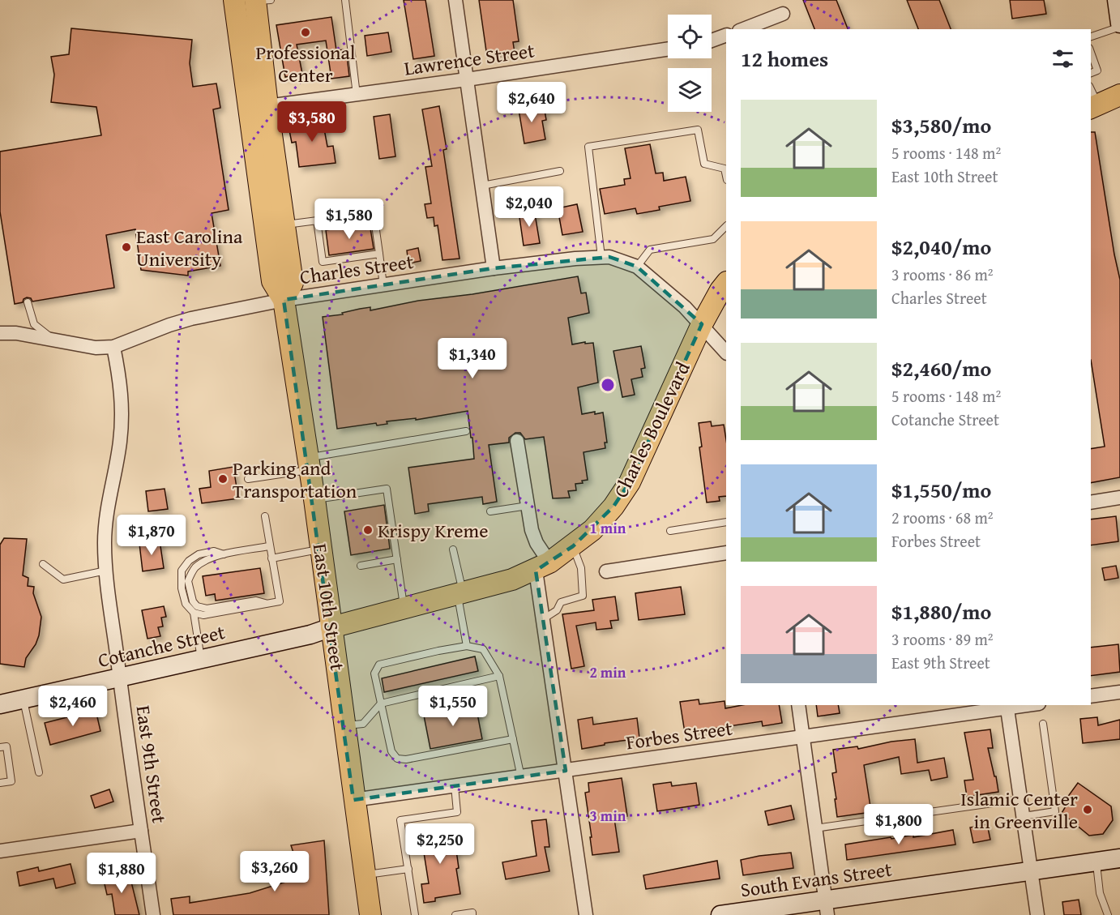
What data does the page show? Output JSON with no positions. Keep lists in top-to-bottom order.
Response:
{
  "streets": {
    "main road": [
      "Charles Boulevard",
      "East 10th Street",
      "Cotanche Street",
      "South Evans Street"
    ],
    "street": [
      "Lawrence Street",
      "Charles Street",
      "Forbes Street",
      "East 9th Street"
    ]
  },
  "crossings": [
    ["Lawrence Street", "East 10th Street"],
    ["Charles Street", "Charles Boulevard"],
    ["Charles Street", "East 10th Street"],
    ["Charles Street", "East 9th Street"],
    ["Charles Boulevard", "East 10th Street"],
    ["Charles Boulevard", "Cotanche Street"],
    ["East 10th Street", "Cotanche Street"],
    ["East 10th Street", "Forbes Street"],
    ["Cotanche Street", "East 9th Street"]
  ],
  "places": [
    "Professional Center",
    "East Carolina University",
    "Parking and Transportation",
    "Krispy Kreme",
    "Islamic Center in Greenville"
  ],
  "page": {
    "heading": "12 homes",
    "price": [
      "$2,640",
      "$3,580",
      "$2,040",
      "$1,580",
      "$1,340",
      "$1,870",
      "$2,460",
      "$1,550",
      "$1,800",
      "$2,250",
      "$3,260",
      "$1,880"
    ],
    "list": [
      {
        "name": "$3,580/mo",
        "note": "5 rooms · 148 m² · East 10th Street"
      },
      {
        "name": "$2,040/mo",
        "note": "3 rooms · 86 m² · Charles Street"
      },
      {
        "name": "$2,460/mo",
        "note": "5 rooms · 148 m² · Cotanche Street"
      },
      {
        "name": "$1,550/mo",
        "note": "2 rooms · 68 m² · Forbes Street"
      },
      {
        "name": "$1,880/mo",
        "note": "3 rooms · 89 m² · East 9th Street"
      }
    ]
  },
  "rings": ["1 min", "2 min", "3 min"]
}
